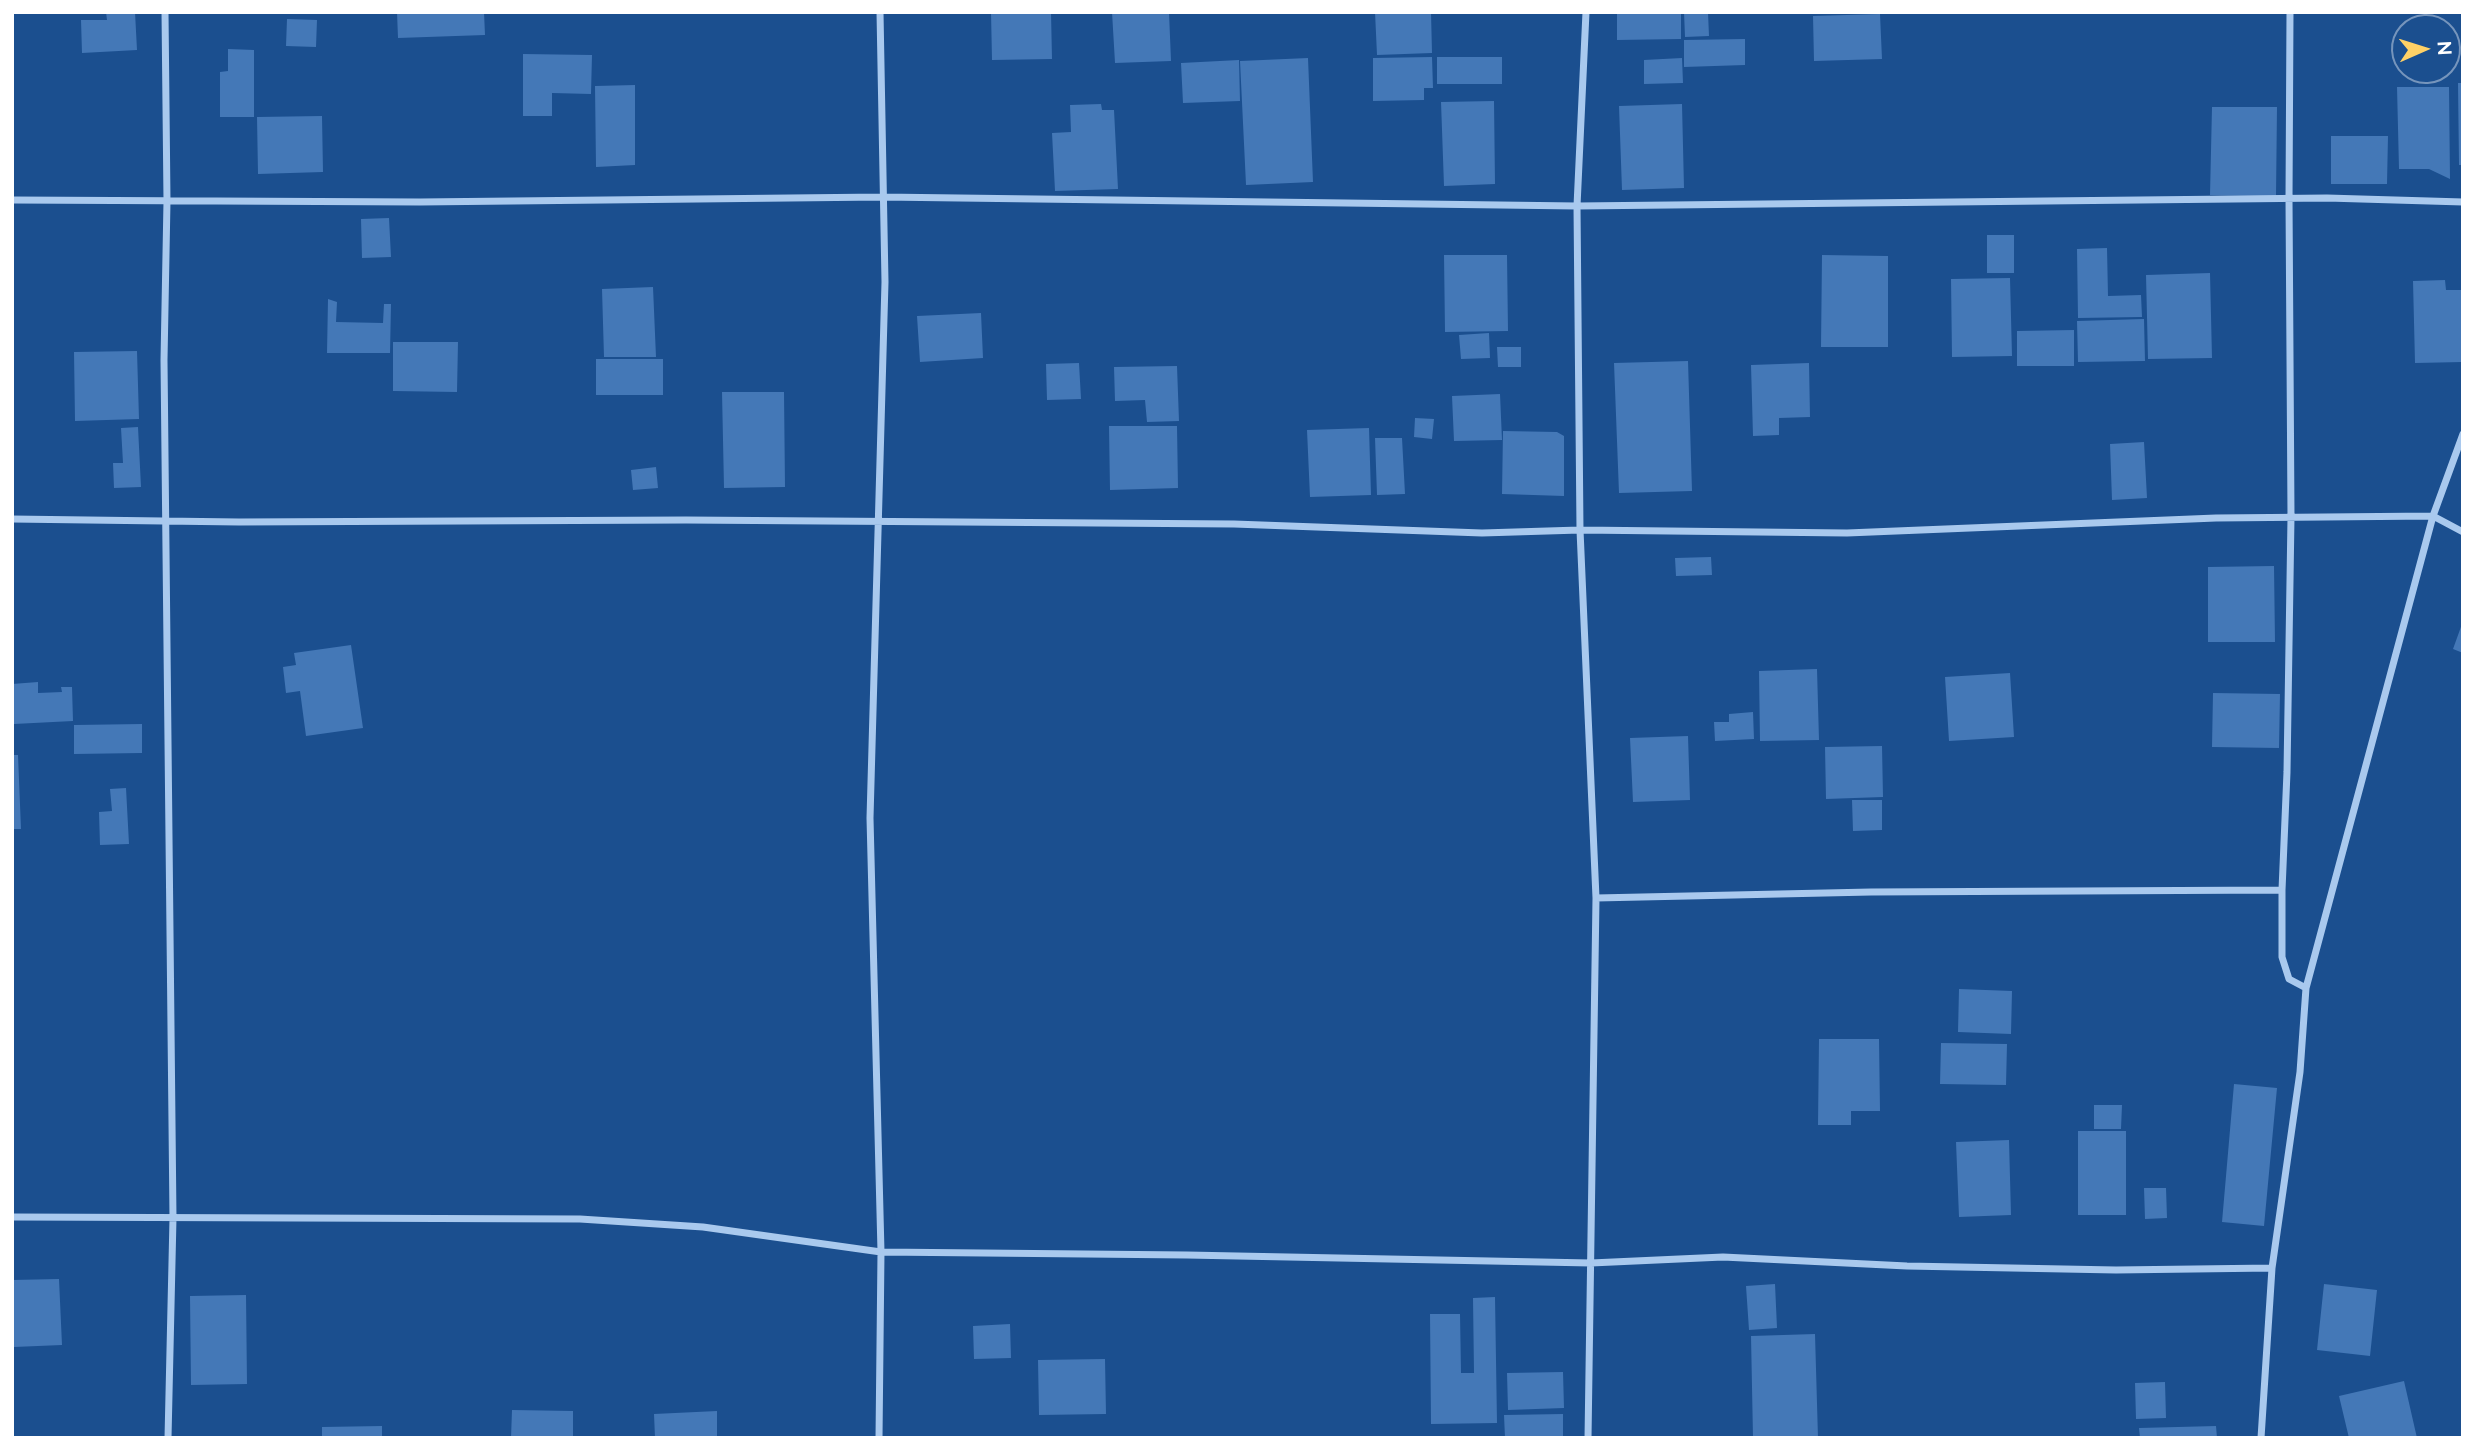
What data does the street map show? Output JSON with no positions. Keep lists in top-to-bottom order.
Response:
{
  "north": "right"
}
